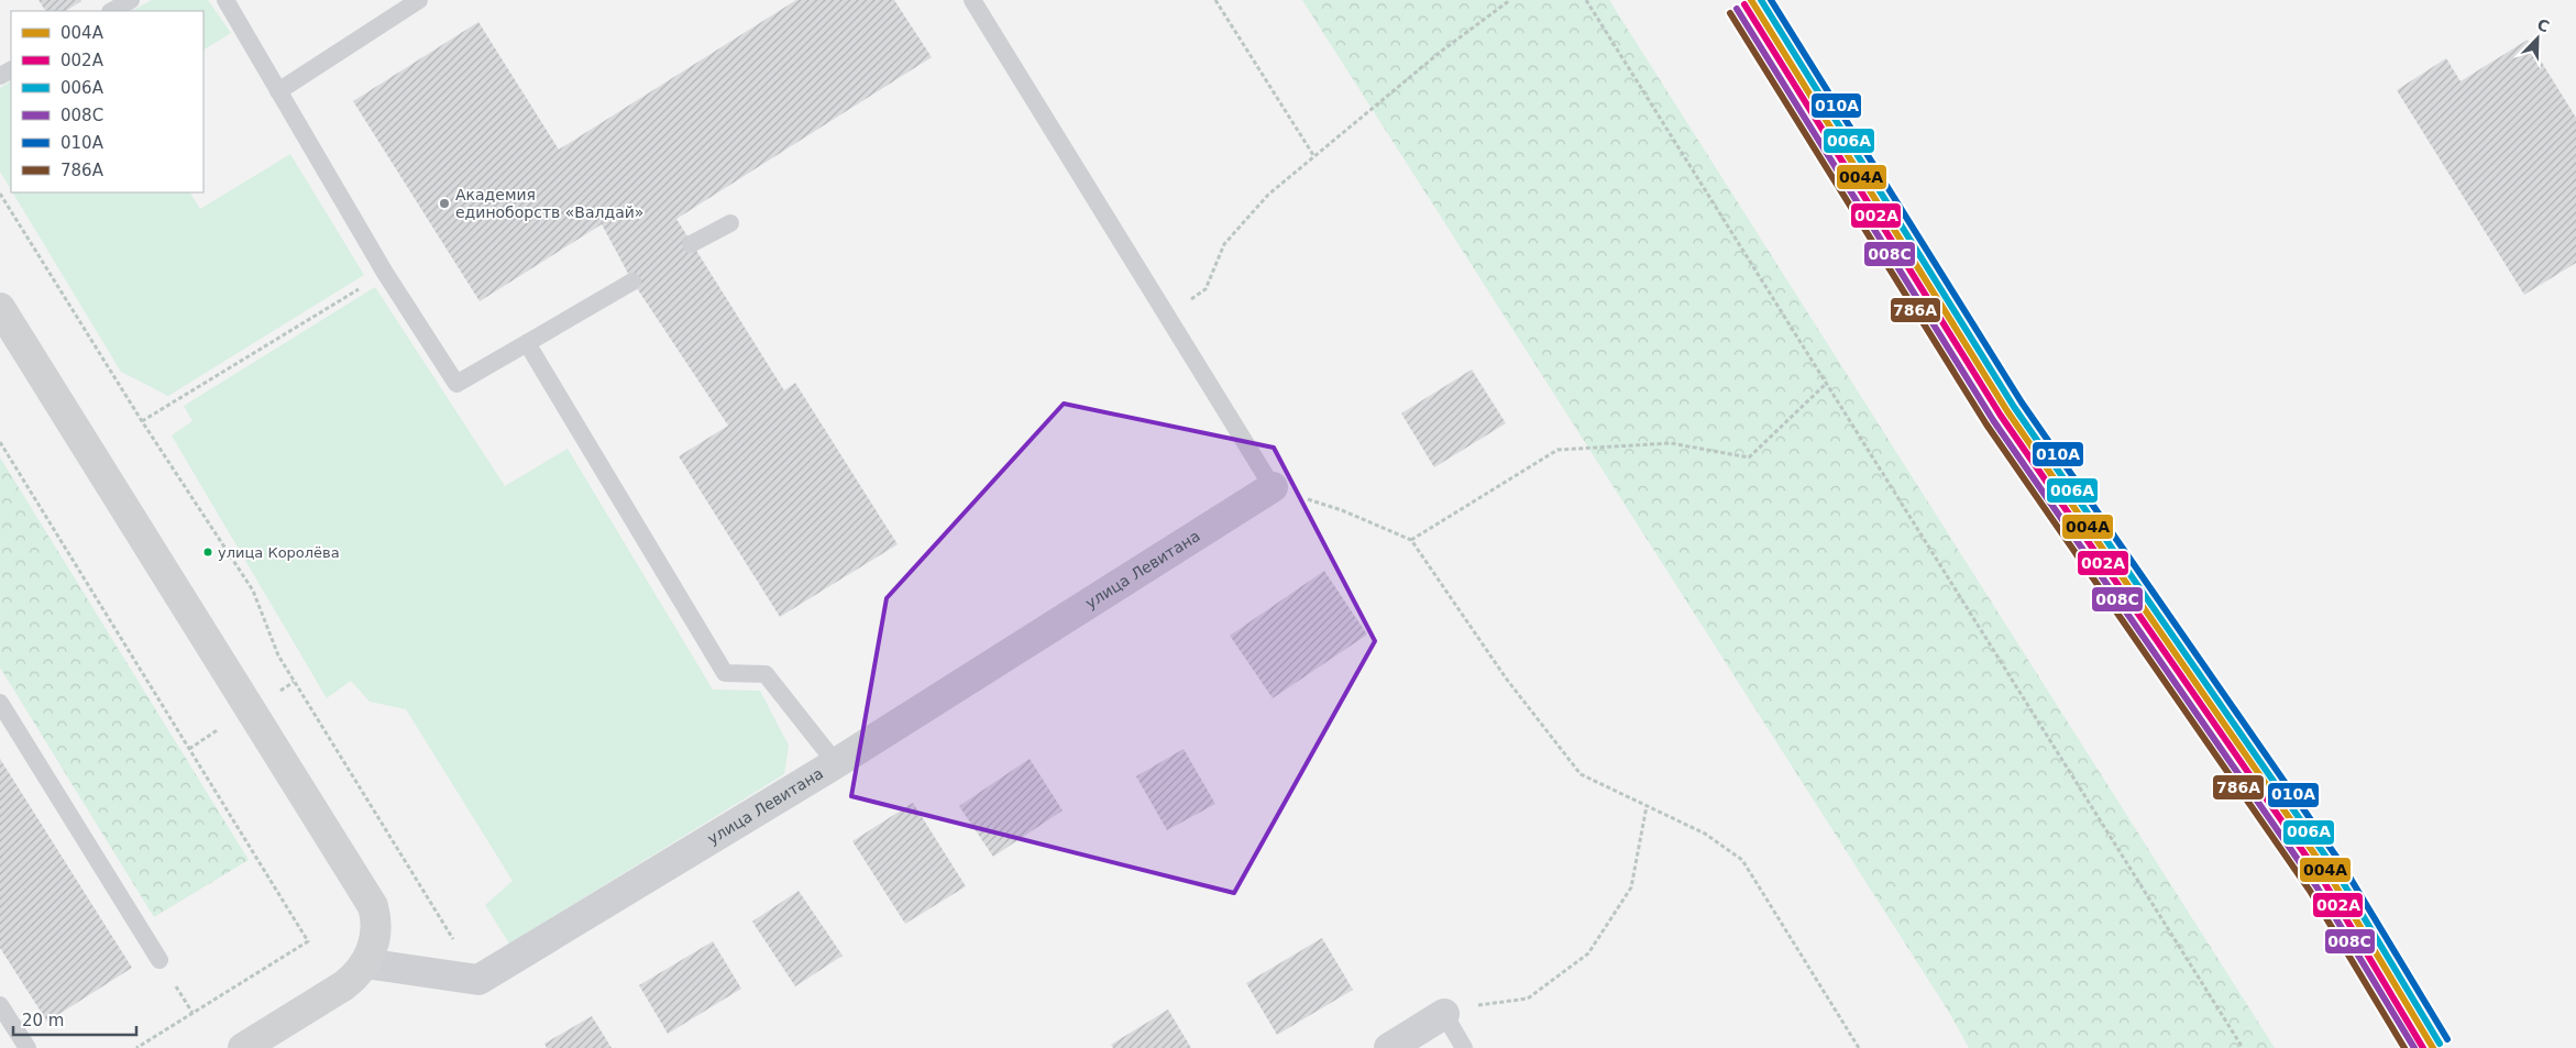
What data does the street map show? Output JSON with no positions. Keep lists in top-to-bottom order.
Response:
{
  "streets": {
    "street": ["улица Левитана"]
  },
  "places": ["Академия единоборств «Валдай»", "улица Королёва"],
  "lines": [
    "transit line 004А",
    "transit line 006А",
    "transit line 010А",
    "transit line 002А",
    "transit line 008С",
    "transit line 786А"
  ],
  "legend": [
    "004А",
    "002А",
    "006А",
    "008С",
    "010А",
    "786А"
  ],
  "scale_bar": "20 m",
  "north": "top right"
}
